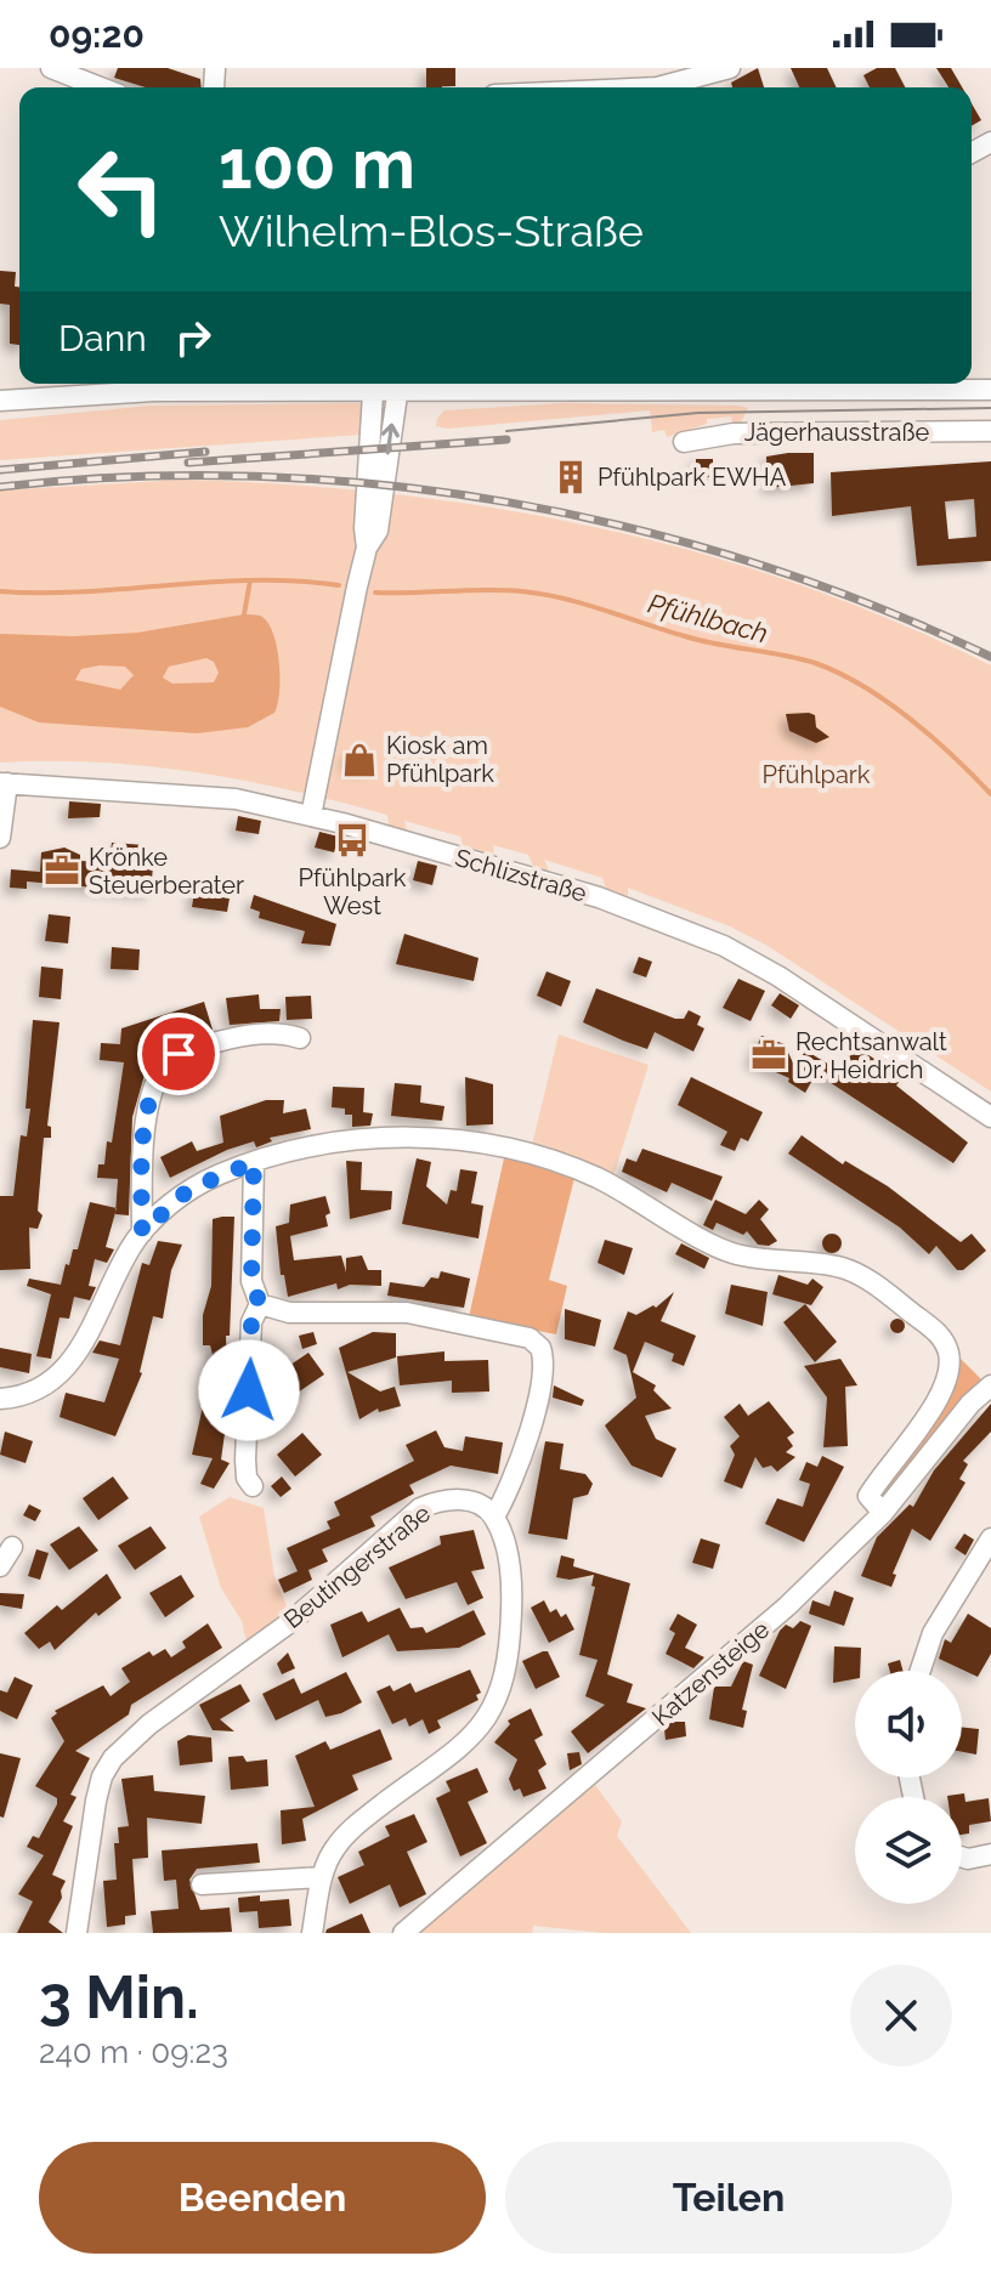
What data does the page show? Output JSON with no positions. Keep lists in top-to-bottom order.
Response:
{
  "streets": {
    "street": [
      "Jägerhausstraße",
      "Schlizstraße",
      "Beutingerstraße",
      "Katzensteige"
    ]
  },
  "water": ["Pfühlbach"],
  "parks": ["Pfühlpark"],
  "places": {
    "building": ["Pfühlpark EWHA"],
    "shop": ["Kiosk am Pfühlpark"],
    "bus stop": ["Pfühlpark West"],
    "office": ["Krönke Steuerberater", "Rechtsanwalt Dr. Heidrich"]
  },
  "page": {
    "status": "09:20",
    "turn": ["100 m", "Wilhelm-Blos-Straße"],
    "then": "Dann",
    "heading": ["3 Min.", "240 m · 09:23"],
    "buttons": ["Beenden", "Teilen"]
  }
}
